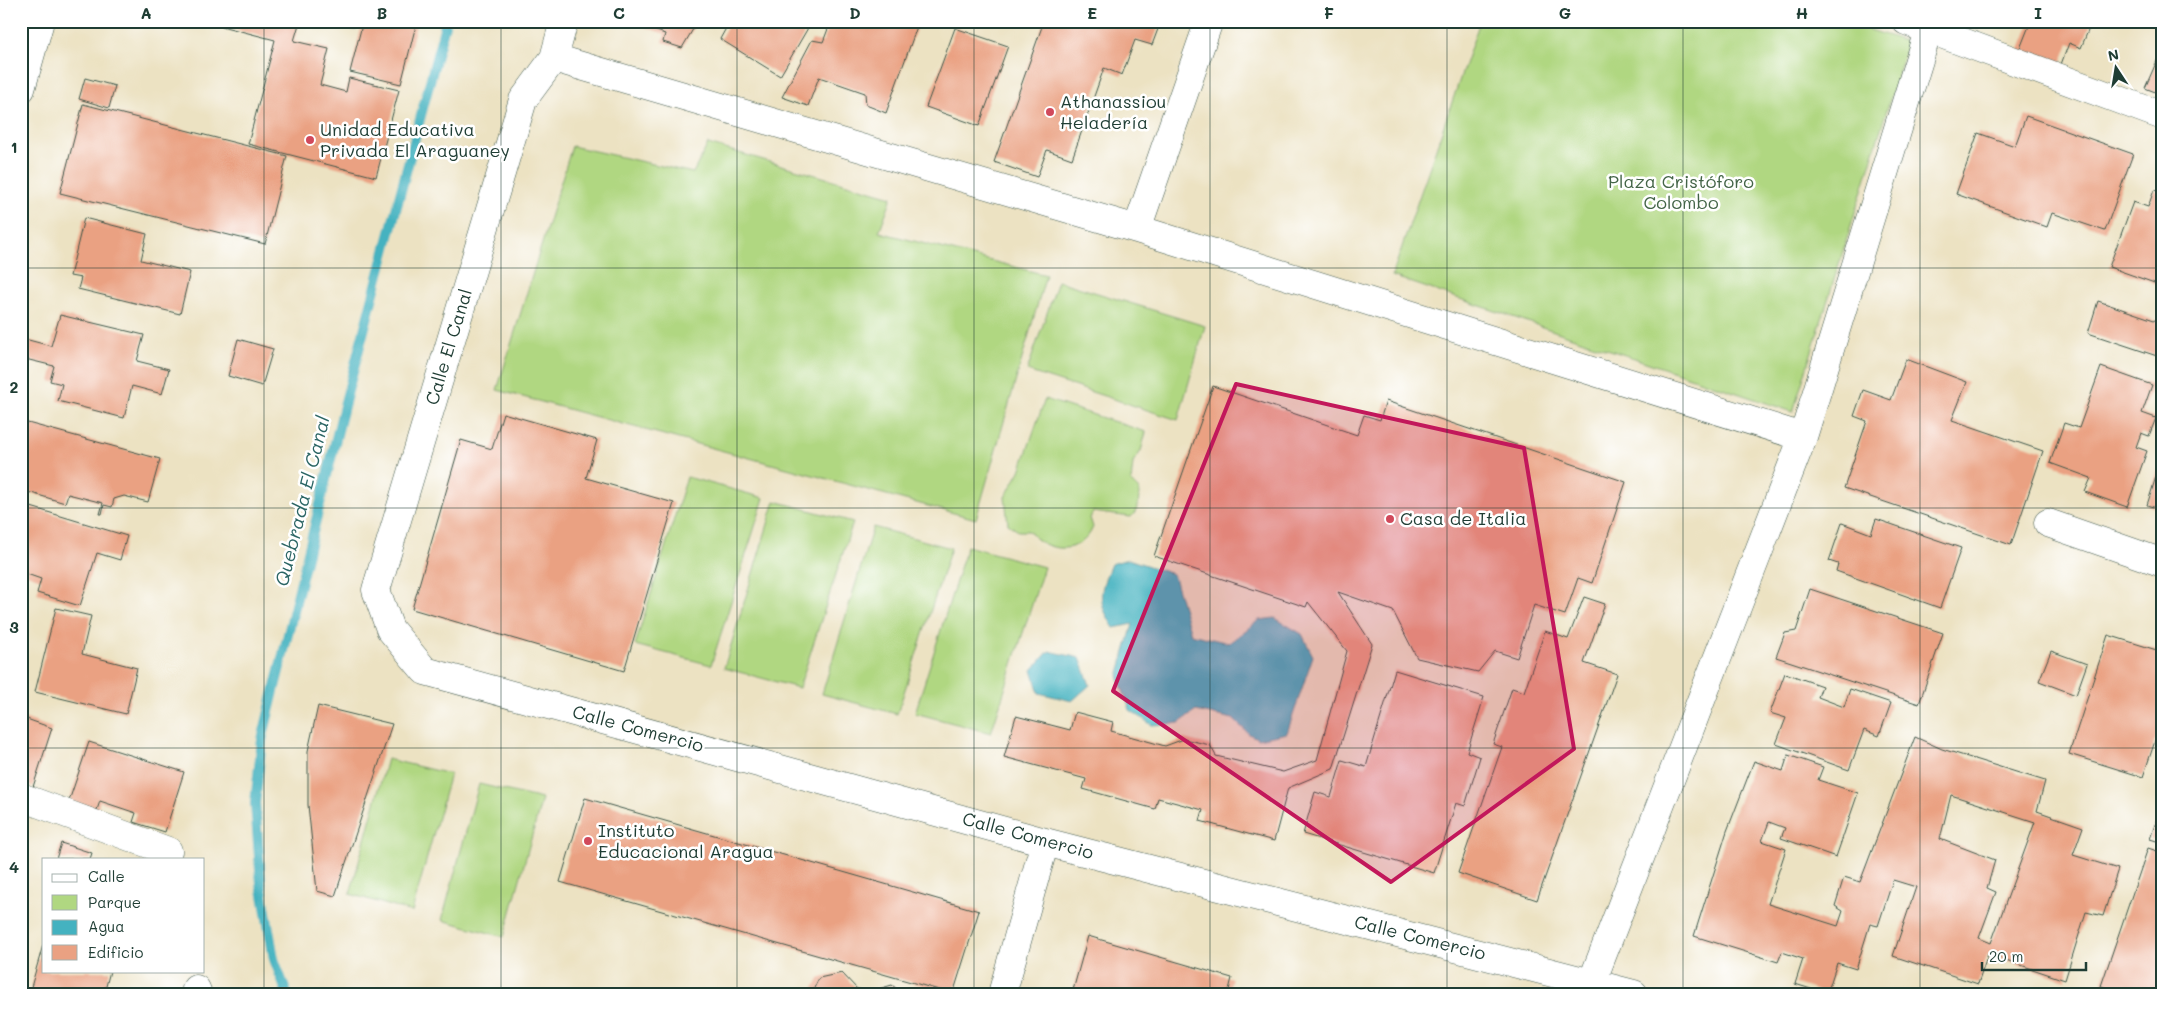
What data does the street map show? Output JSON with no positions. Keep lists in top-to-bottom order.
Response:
{
  "streets": {
    "street": ["Calle El Canal", "Calle Comercio"]
  },
  "crossings": [
    ["Calle El Canal", "Calle Comercio"]
  ],
  "water": ["Quebrada El Canal"],
  "parks": ["Plaza Cristóforo Colombo"],
  "places": [
    "Athanassiou Heladería",
    "Unidad Educativa Privada El Araguaney",
    "Casa de Italia",
    "Instituto Educacional Aragua"
  ],
  "legend": [
    "Calle",
    "Parque",
    "Agua",
    "Edificio"
  ],
  "scale_bar": "20 m",
  "north": "top",
  "grid": {
    "columns": [
      "A",
      "B",
      "C",
      "D",
      "E",
      "F",
      "G",
      "H",
      "I"
    ],
    "rows": [
      "1",
      "2",
      "3",
      "4"
    ]
  }
}
